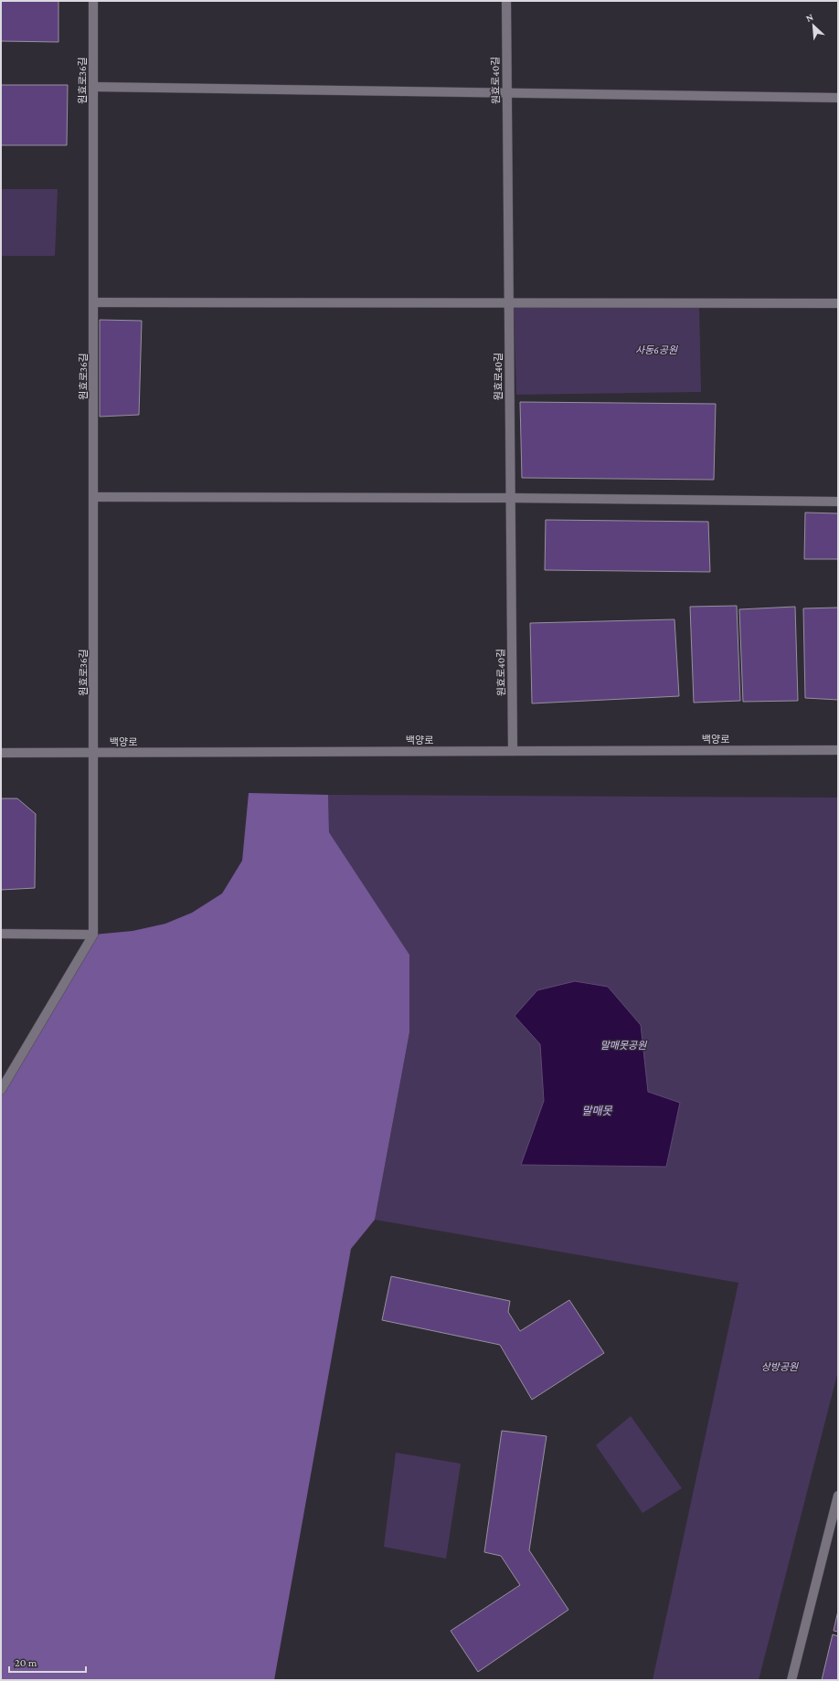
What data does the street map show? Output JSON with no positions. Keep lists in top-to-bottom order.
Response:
{
  "streets": {
    "street": ["원효로36길", "원효로40길", "백양로"]
  },
  "crossings": [
    ["원효로36길", "백양로"],
    ["원효로40길", "백양로"]
  ],
  "water": ["말매못"],
  "parks": ["사동6공원", "말매못공원", "상방공원"],
  "scale_bar": "20 m",
  "north": "top left"
}
